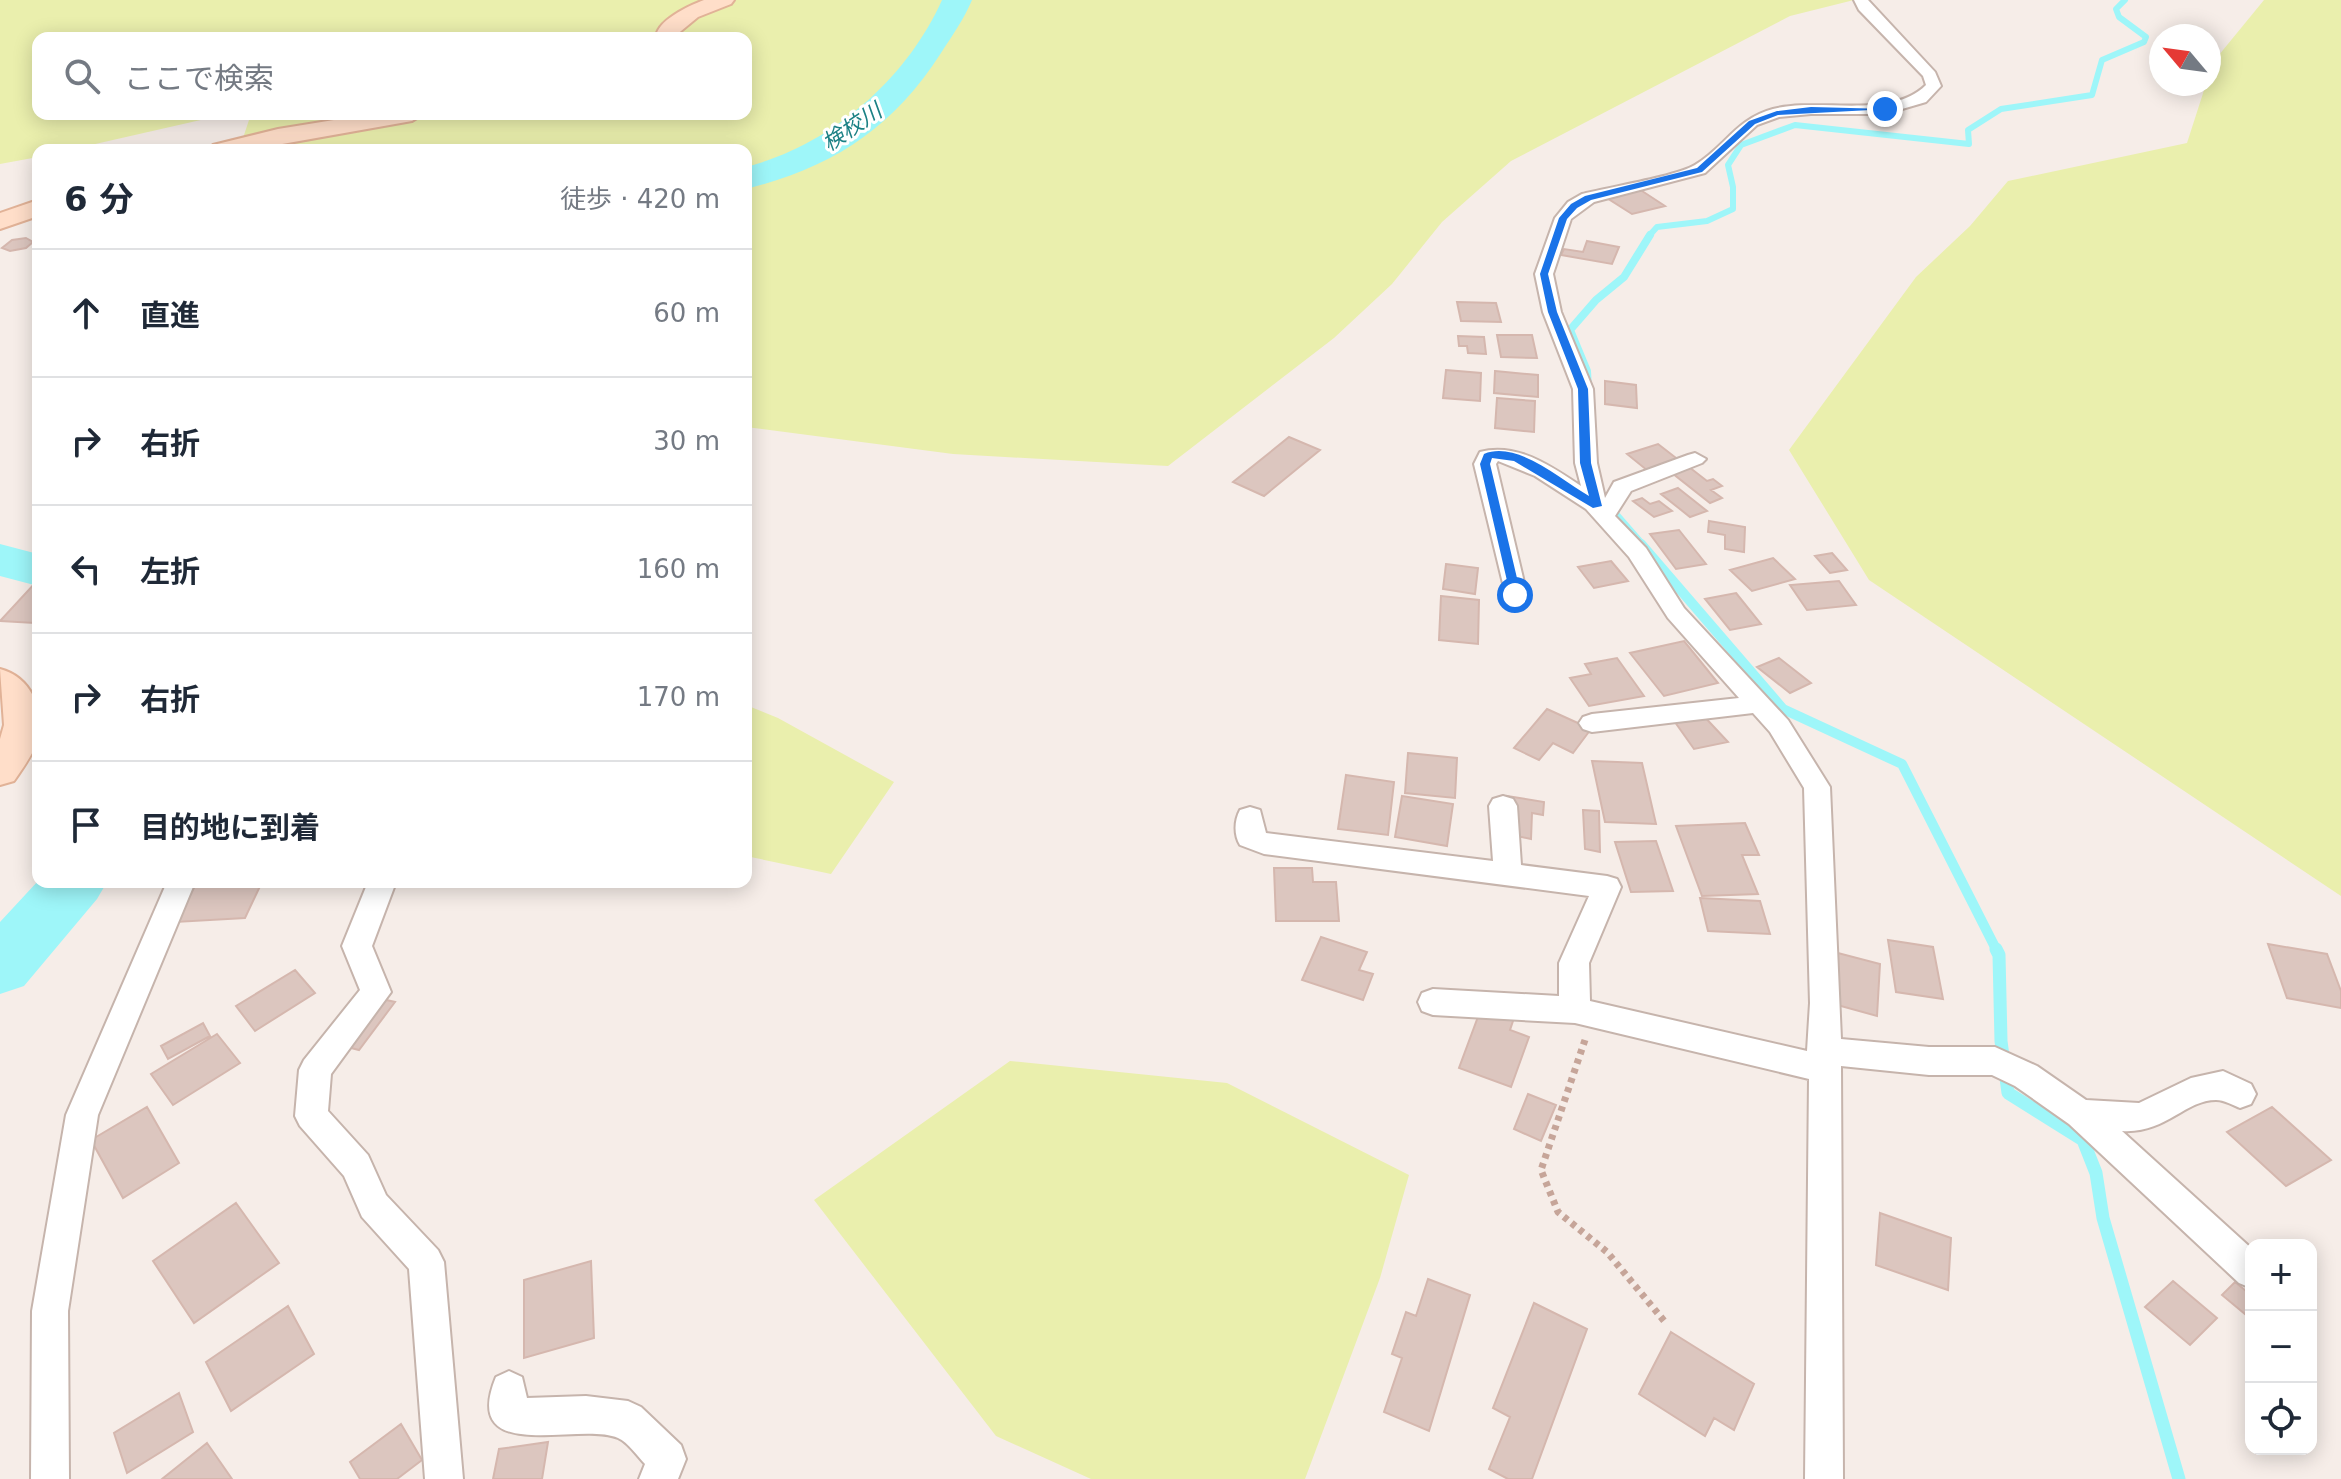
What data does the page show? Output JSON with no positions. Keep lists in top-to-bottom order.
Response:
{
  "water": ["検校川"],
  "north": "top left",
  "page": {
    "search": "ここで検索",
    "heading": ["6 分", "徒歩 · 420 m"],
    "list": [
      ["直進", "60 m"],
      ["右折", "30 m"],
      ["左折", "160 m"],
      ["右折", "170 m"],
      "目的地に到着"
    ],
    "map_buttons": ["+", "−"]
  }
}
